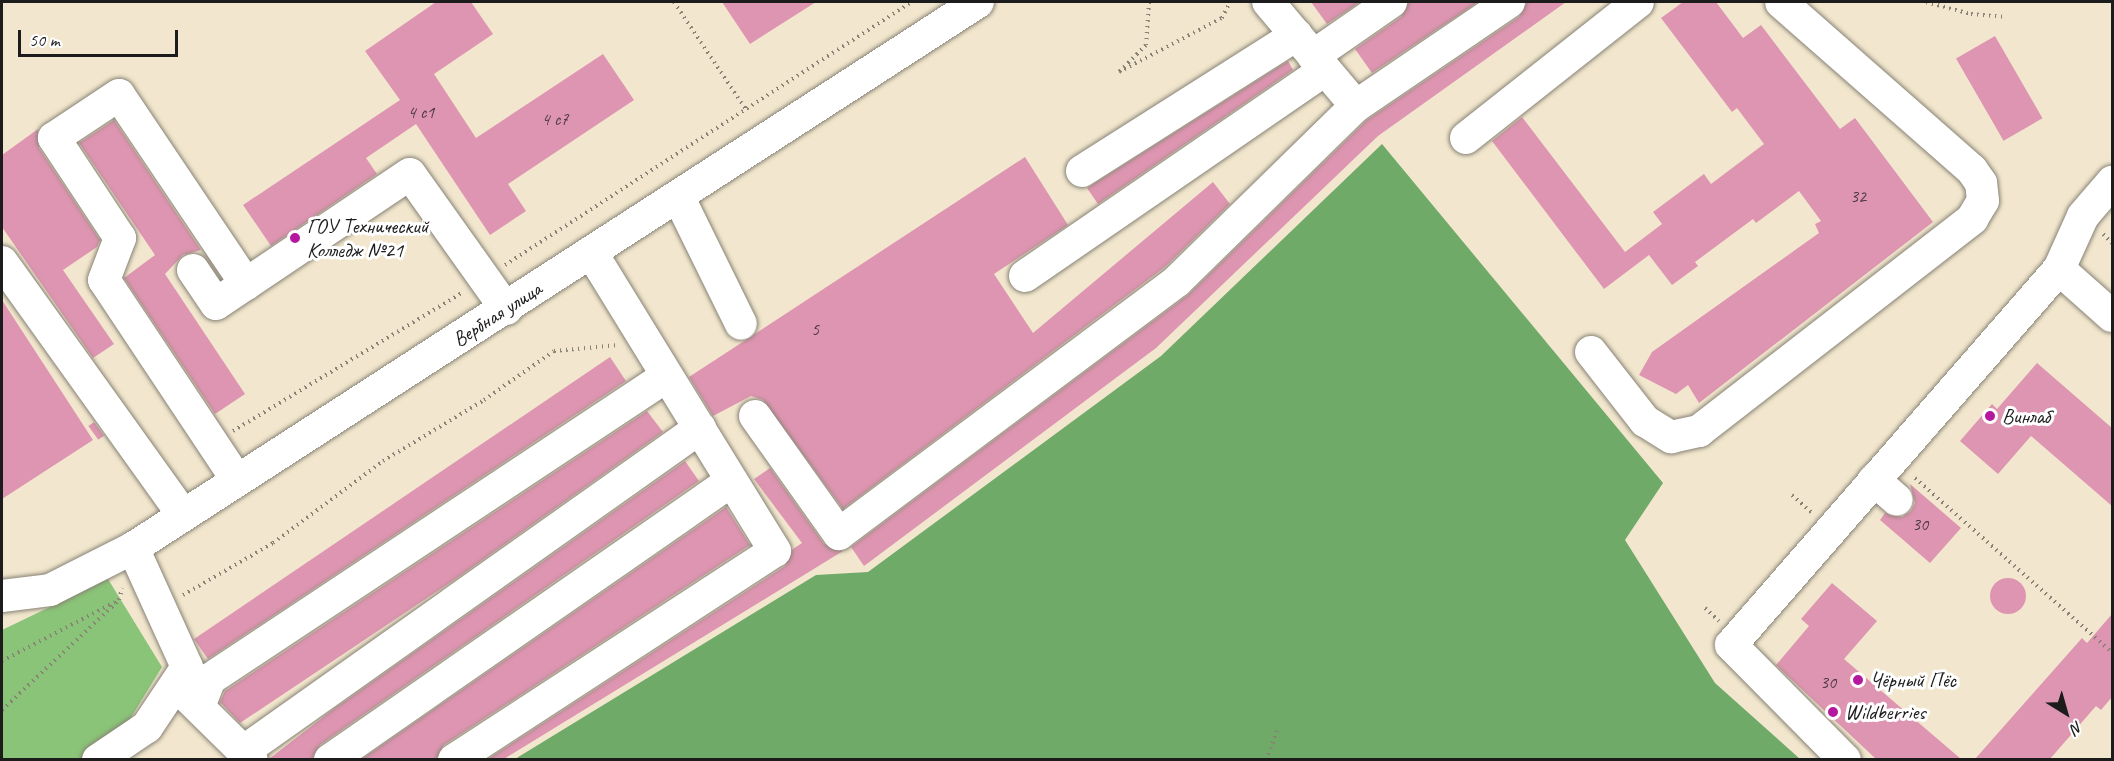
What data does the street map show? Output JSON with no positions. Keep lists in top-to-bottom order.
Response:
{
  "streets": {
    "street": ["Вербная улица"]
  },
  "places": [
    "ГОУ Технический Колледж №21",
    "Винлаб",
    "Чёрный Пёс",
    "Wildberries"
  ],
  "house_numbers": [
    "4 с1",
    "4 с7",
    "32",
    "5",
    "30",
    "30"
  ],
  "scale_bar": "50 m",
  "north": "bottom right"
}
